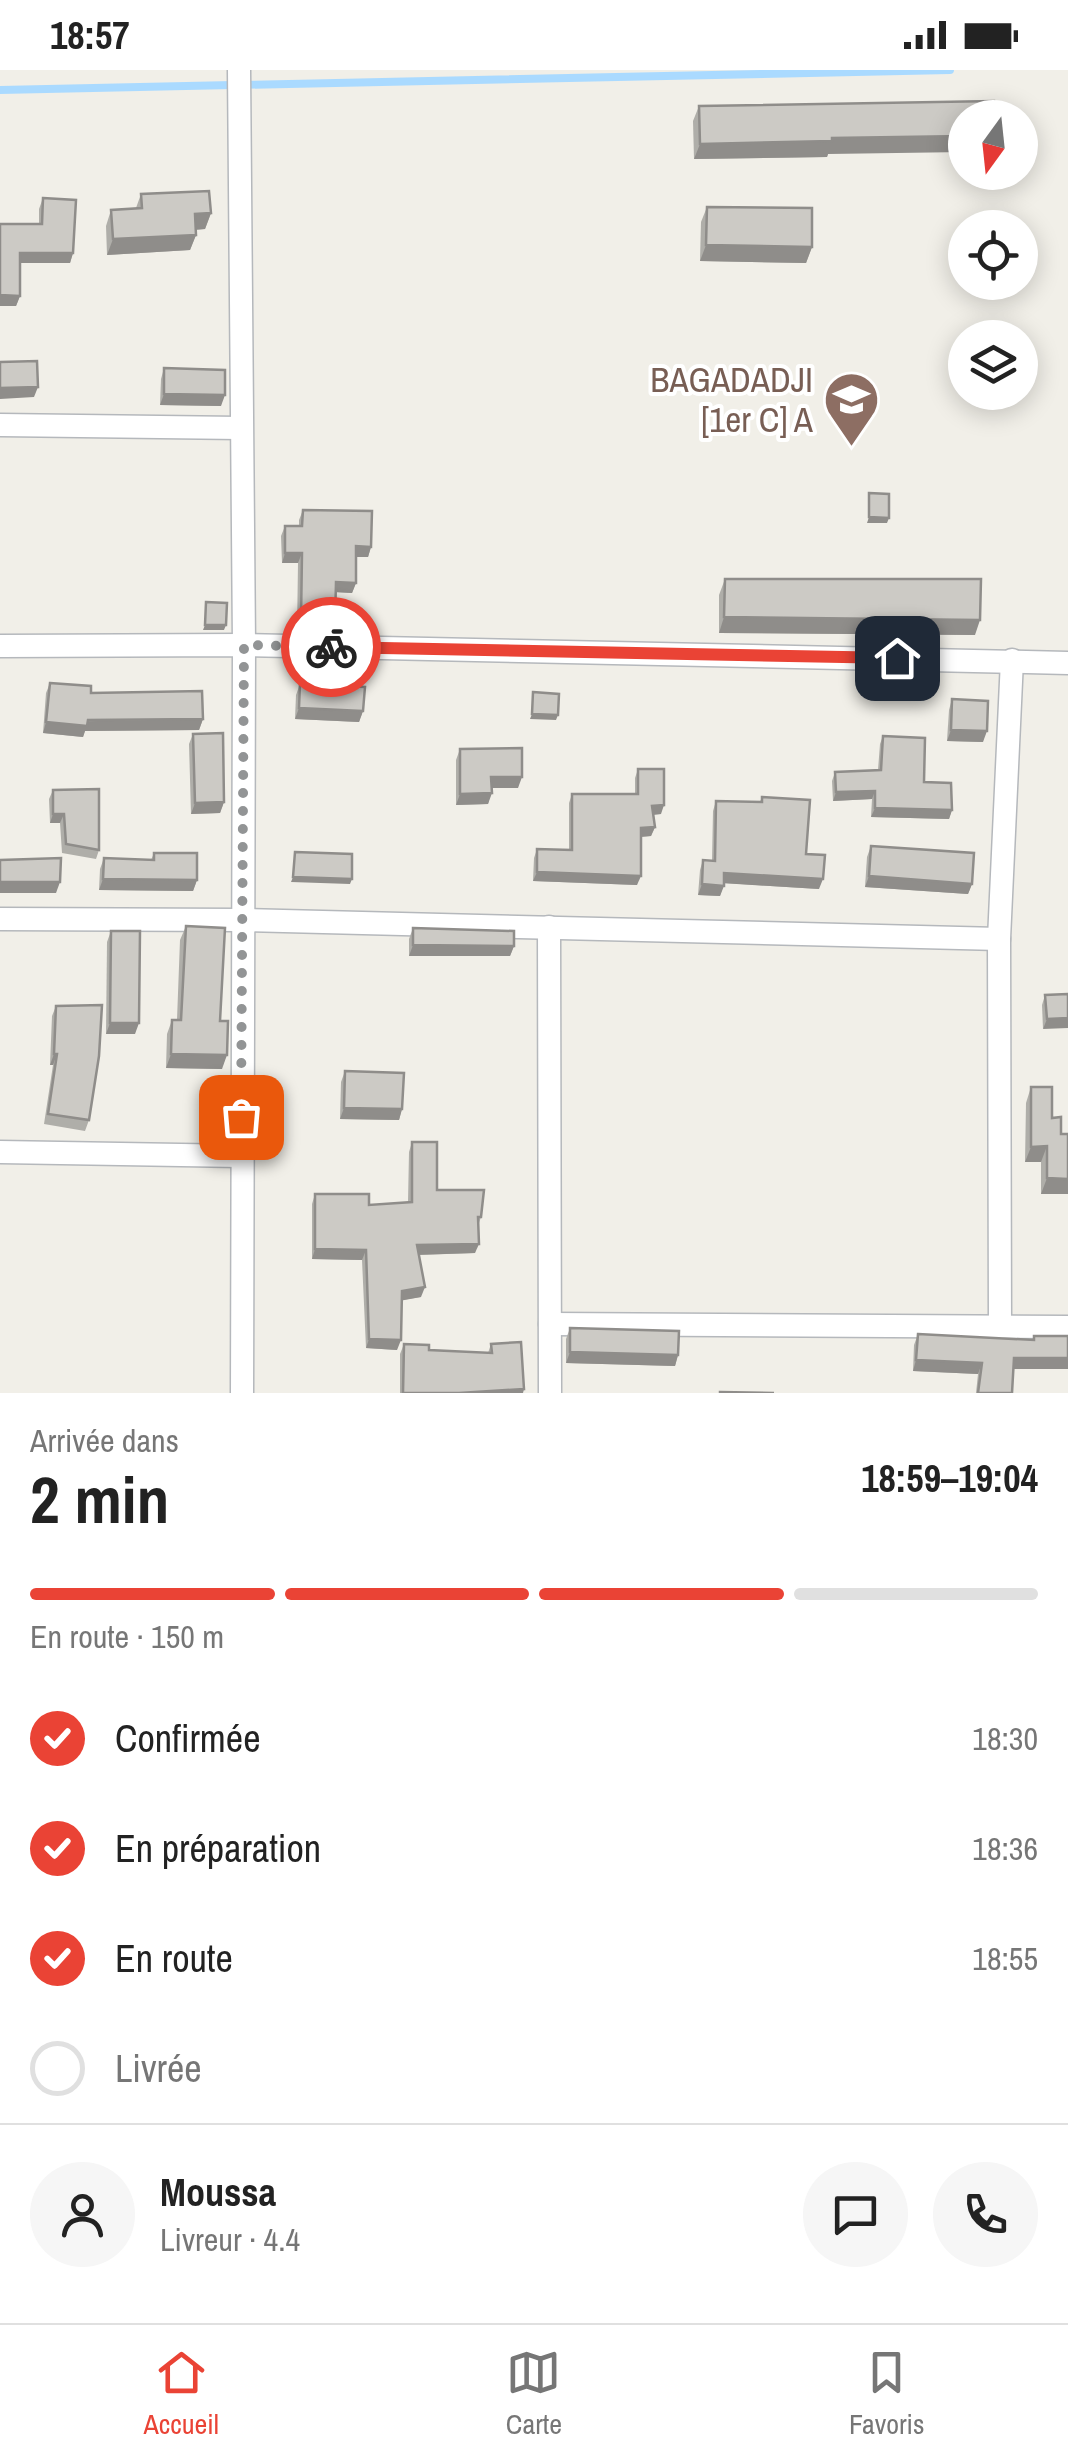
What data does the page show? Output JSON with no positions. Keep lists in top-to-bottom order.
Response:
{
  "places": {
    "school or university": ["BAGADADJI [1er C] A"]
  },
  "north": "bottom",
  "page": {
    "status": "18:57",
    "heading": ["2 min", "Arrivée dans", "18:59–19:04"],
    "panel": ["Moussa", "Livreur · 4.4"],
    "bar": "En route · 150 m",
    "list": [
      ["Confirmée", "18:30"],
      ["En préparation", "18:36"],
      ["En route", "18:55"],
      "Livrée"
    ],
    "tabs": ["Accueil", "Carte", "Favoris"]
  }
}
